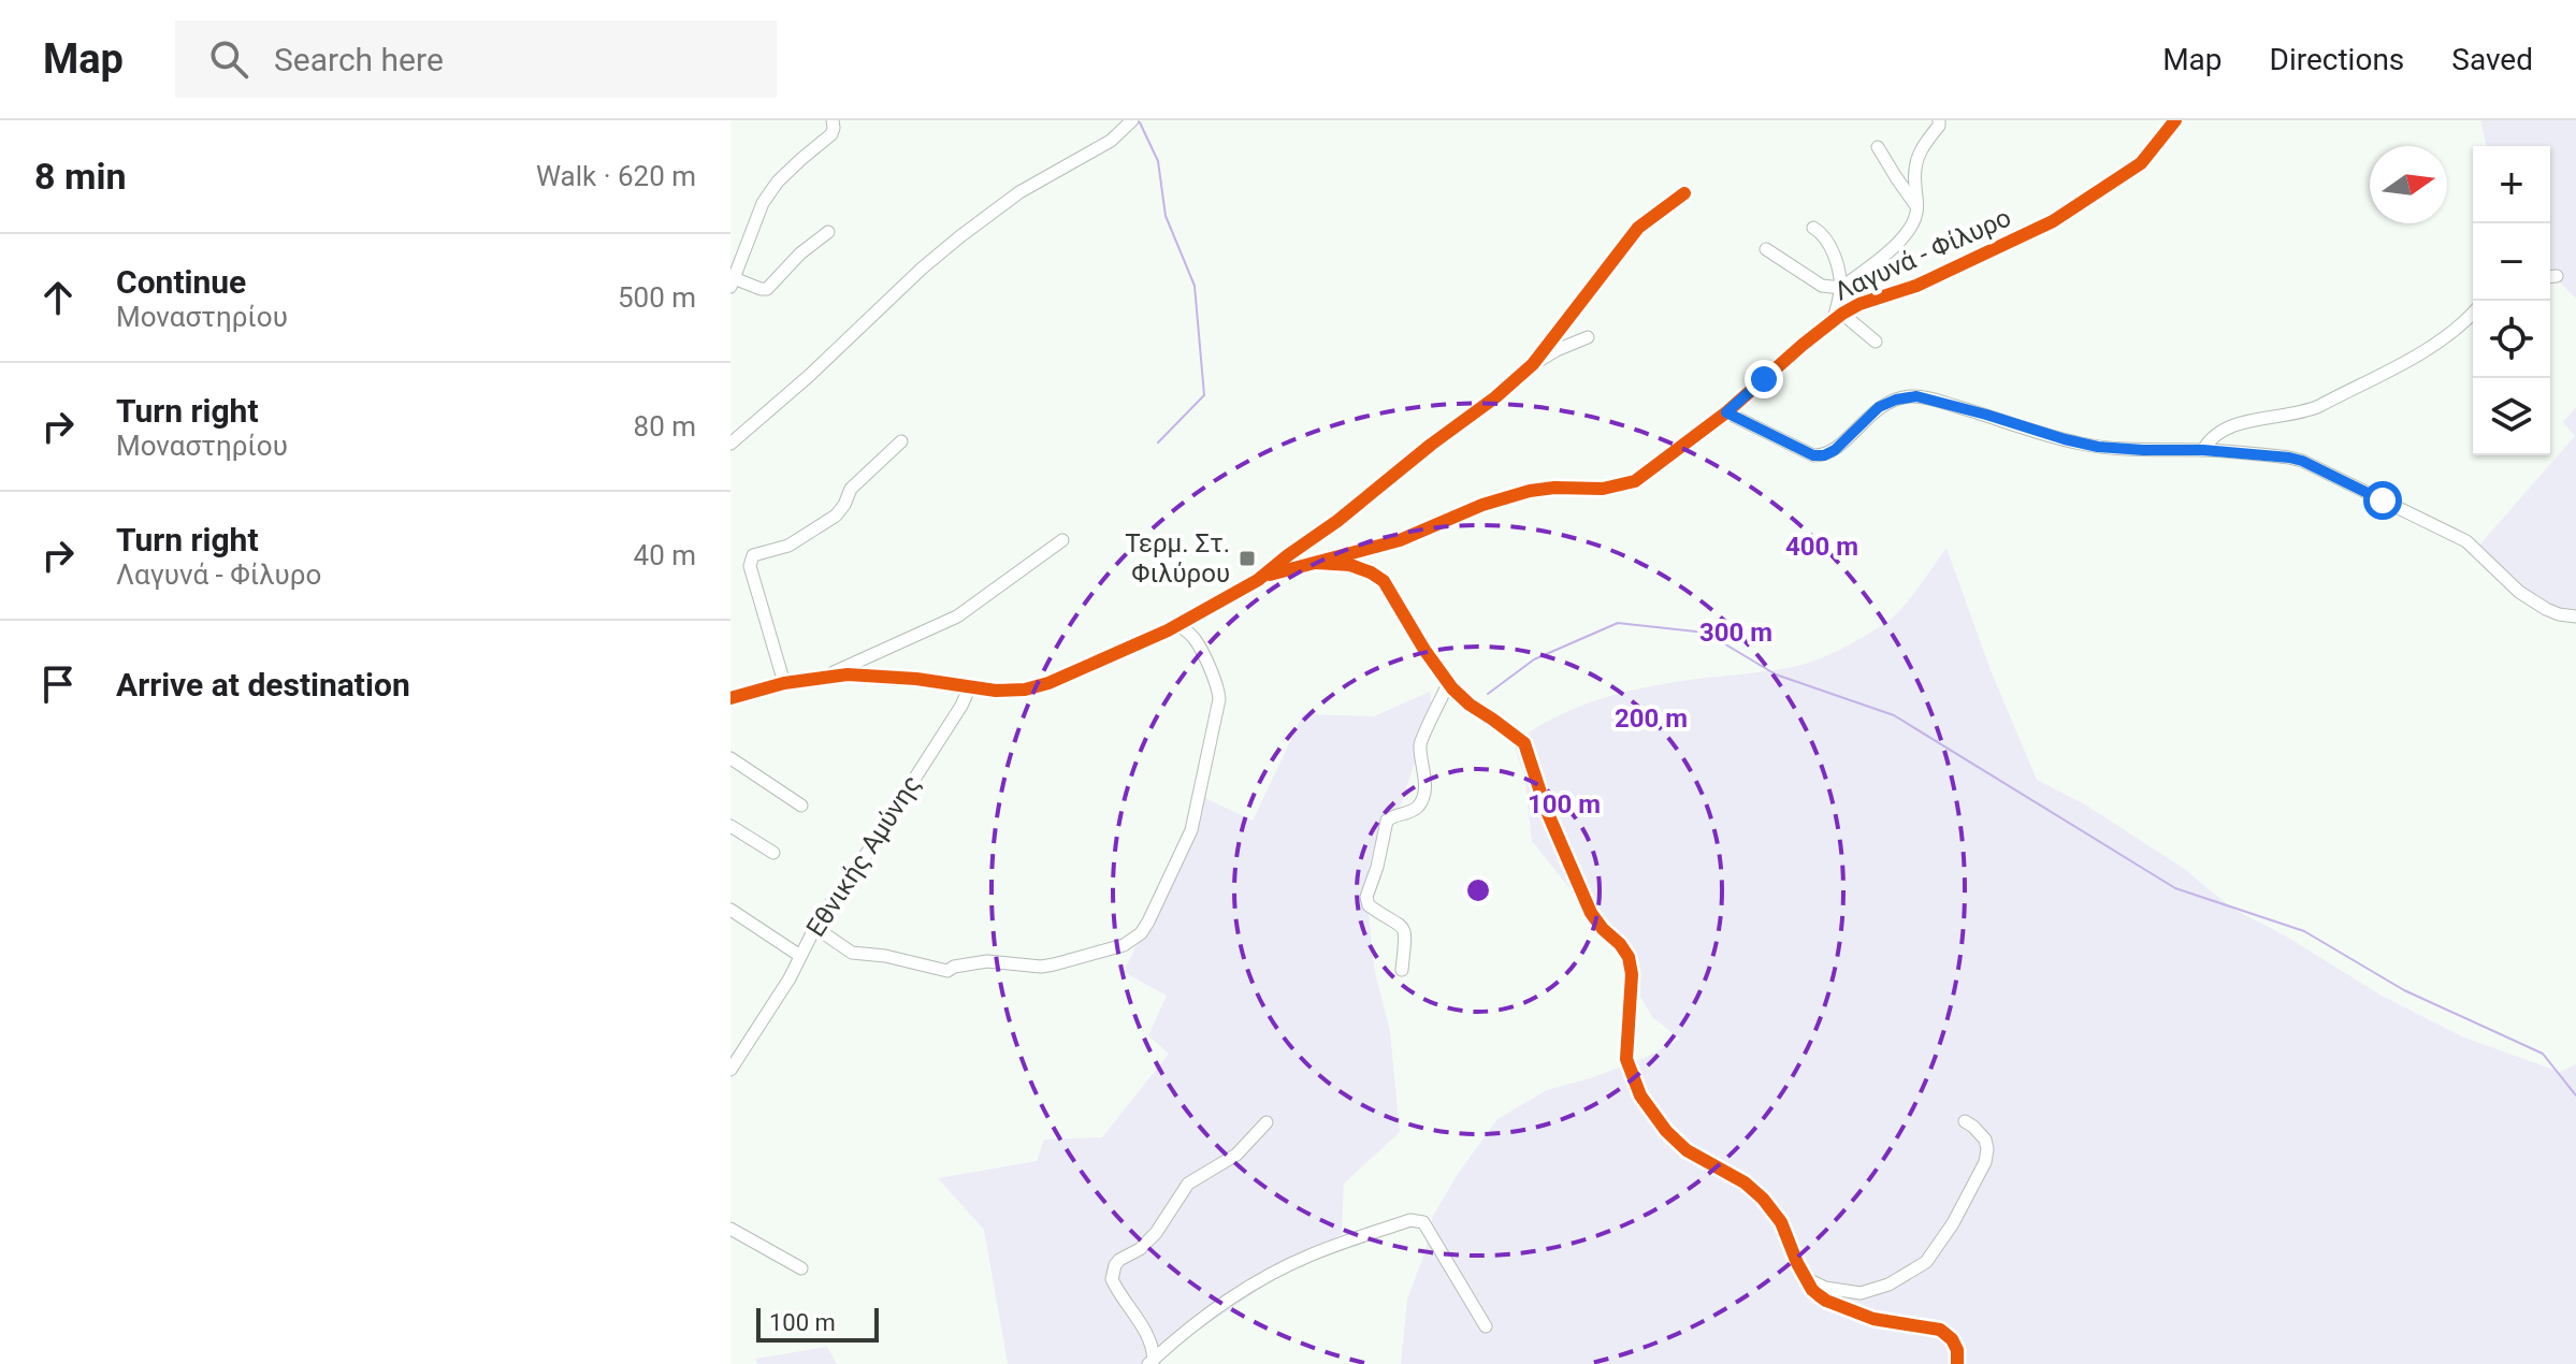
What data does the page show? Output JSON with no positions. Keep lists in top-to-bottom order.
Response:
{
  "streets": {
    "street": ["Λαγυνά - Φίλυρο", "Εθνικής Αμύνης"]
  },
  "places": {
    "transit": ["Τερμ. Στ. Φιλύρου"]
  },
  "scale_bar": "100 m",
  "north": "right",
  "page": {
    "header": "Map",
    "search": "Search here",
    "nav": ["Map", "Directions", "Saved"],
    "heading": ["8 min", "Walk · 620 m"],
    "map_buttons": ["+", "−"],
    "list": [
      ["Continue", "Μοναστηρίου", "500 m"],
      ["Turn right", "Μοναστηρίου", "80 m"],
      ["Turn right", "Λαγυνά - Φίλυρο", "40 m"],
      "Arrive at destination"
    ],
    "scale": "100 m"
  },
  "rings": [
    "400 m",
    "300 m",
    "200 m",
    "100 m"
  ]
}
